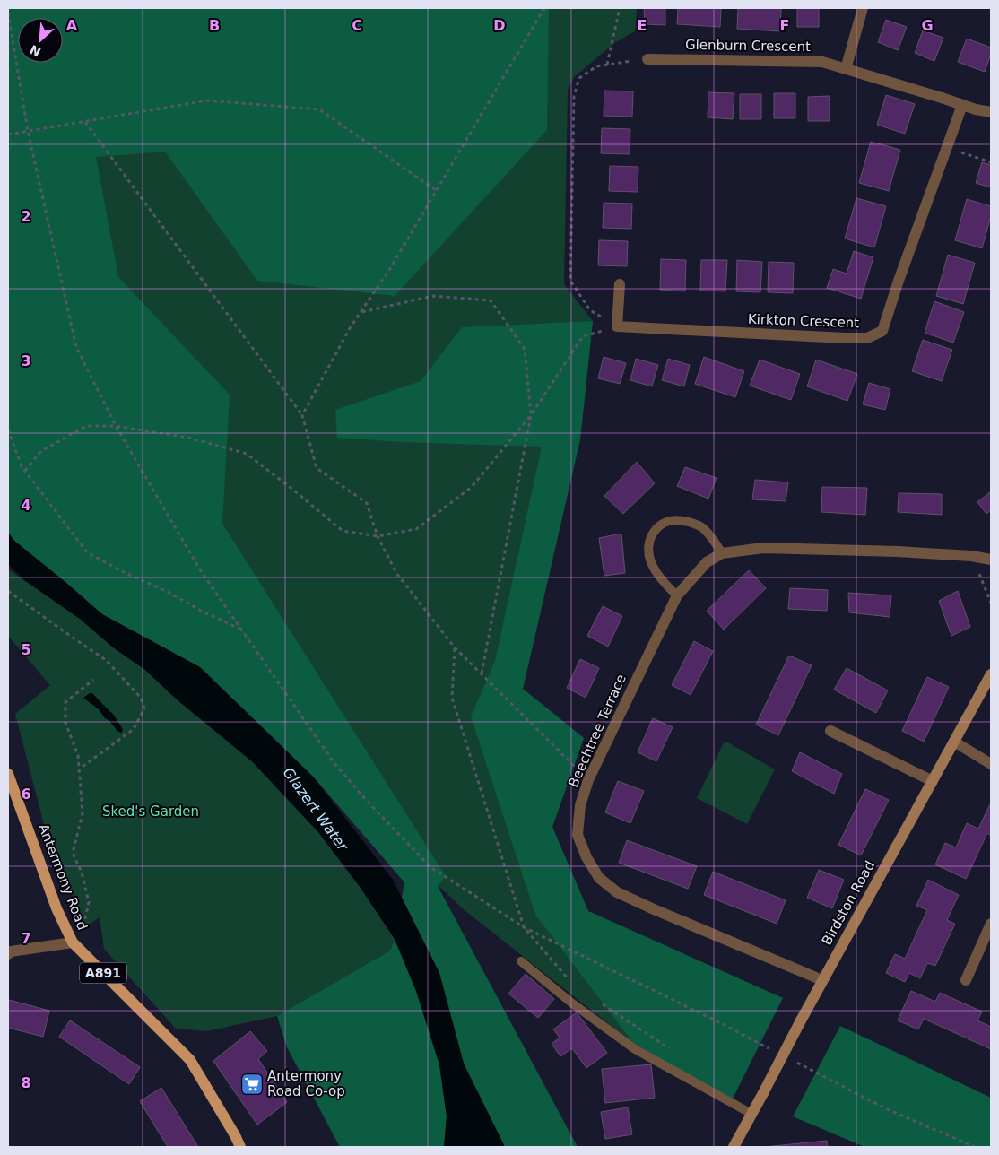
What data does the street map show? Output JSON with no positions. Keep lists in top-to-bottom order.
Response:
{
  "streets": {
    "main road": ["Antermony Road", "Birdston Road", "A891"],
    "street": ["Glenburn Crescent", "Kirkton Crescent", "Beechtree Terrace"]
  },
  "crossings": [
    ["Glenburn Crescent", "Kirkton Crescent"],
    ["Beechtree Terrace", "Birdston Road"]
  ],
  "water": ["Glazert Water"],
  "parks": ["Sked's Garden"],
  "places": {
    "supermarket": ["Antermony Road Co-op"]
  },
  "north": "bottom left",
  "grid": {
    "columns": [
      "A",
      "B",
      "C",
      "D",
      "E",
      "F",
      "G"
    ],
    "rows": [
      "2",
      "3",
      "4",
      "5",
      "6",
      "7",
      "8"
    ]
  }
}
